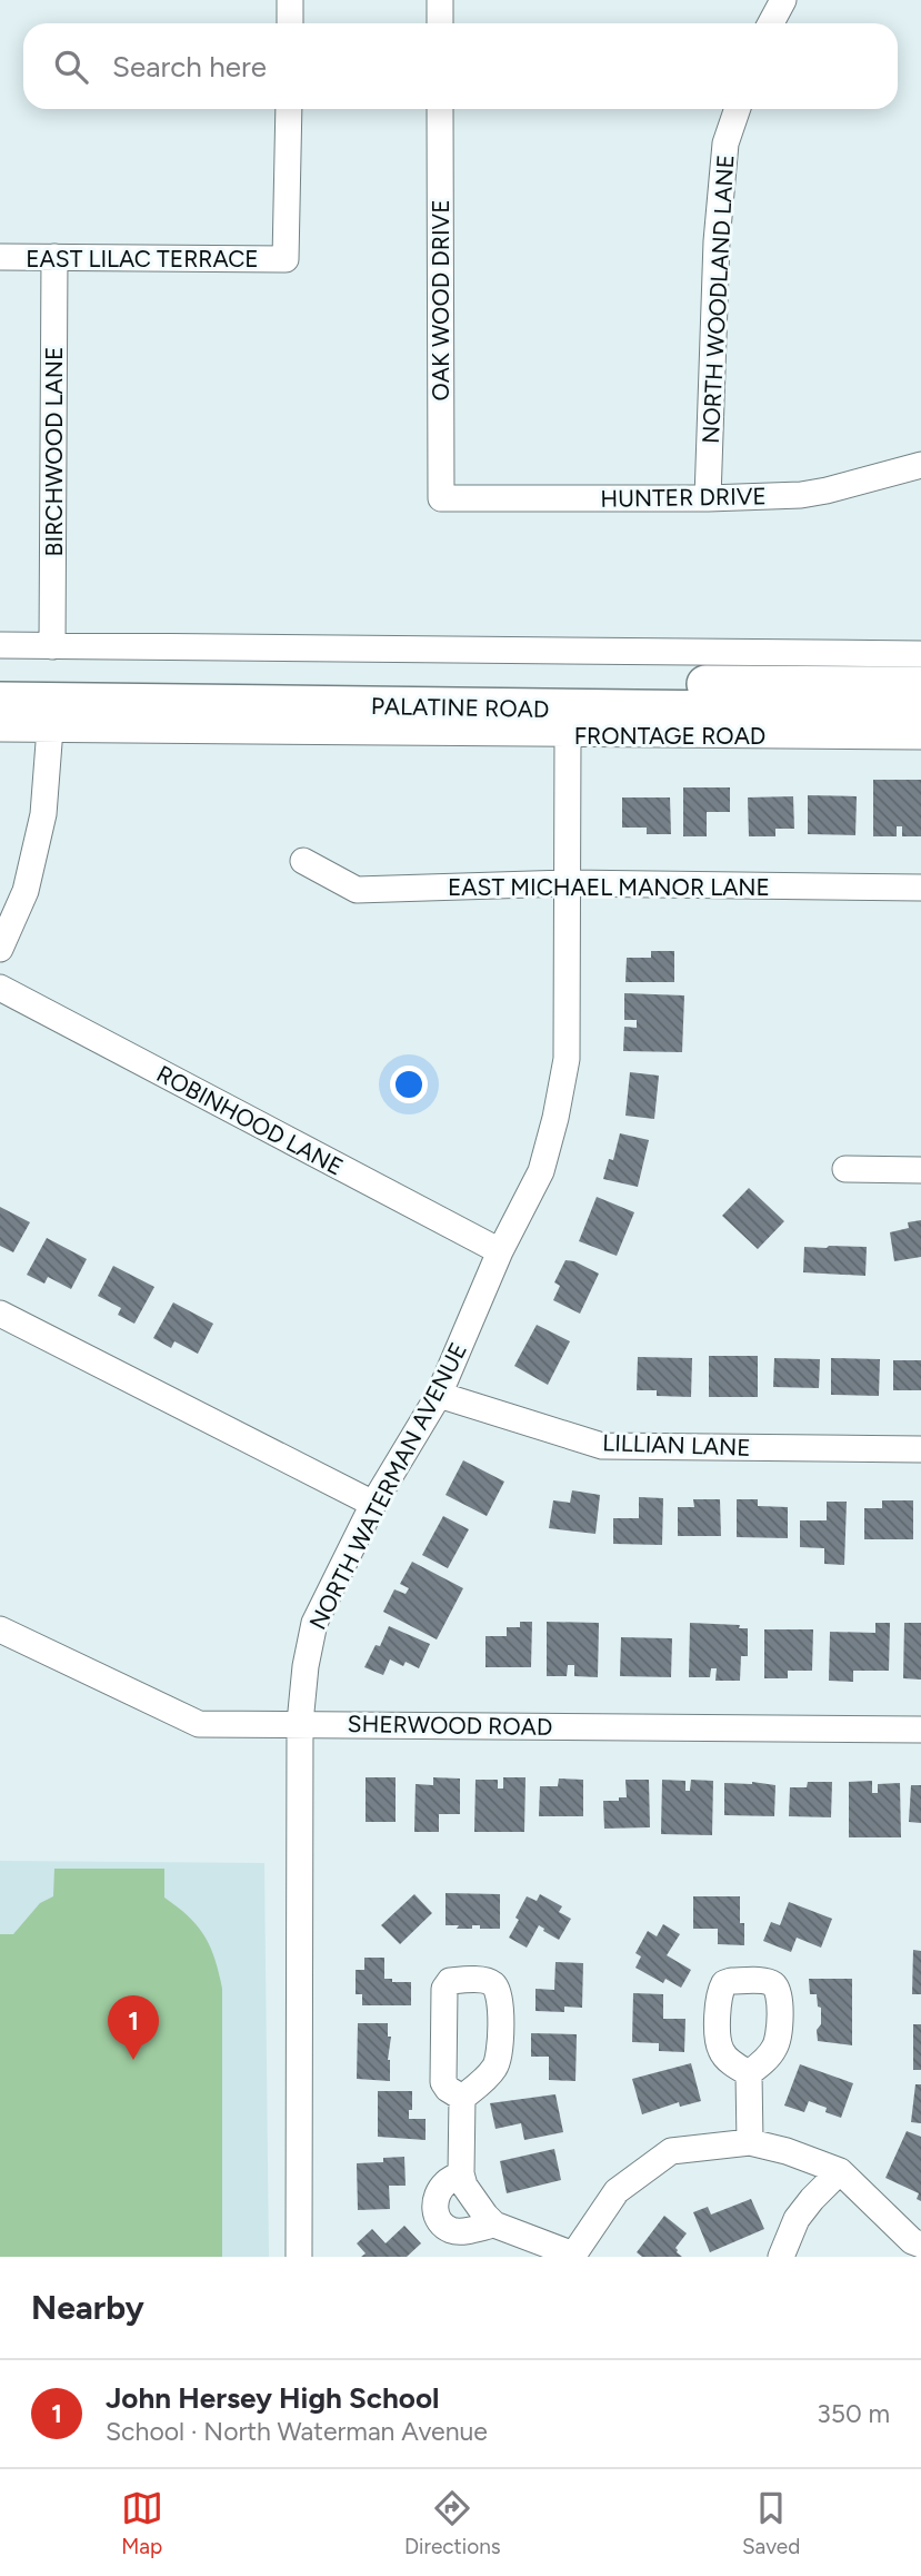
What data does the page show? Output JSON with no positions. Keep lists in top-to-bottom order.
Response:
{
  "streets": {
    "highway": ["PALATINE ROAD"],
    "street": [
      "EAST LILAC TERRACE",
      "NORTH WOODLAND LANE",
      "OAK WOOD DRIVE",
      "BIRCHWOOD LANE",
      "HUNTER DRIVE",
      "FRONTAGE ROAD",
      "EAST MICHAEL MANOR LANE",
      "ROBINHOOD LANE",
      "LILLIAN LANE",
      "NORTH WATERMAN AVENUE",
      "SHERWOOD ROAD"
    ]
  },
  "crossings": [
    ["EAST LILAC TERRACE", "BIRCHWOOD LANE"],
    ["NORTH WOODLAND LANE", "HUNTER DRIVE"],
    ["OAK WOOD DRIVE", "HUNTER DRIVE"],
    ["FRONTAGE ROAD", "NORTH WATERMAN AVENUE"],
    ["EAST MICHAEL MANOR LANE", "NORTH WATERMAN AVENUE"],
    ["ROBINHOOD LANE", "NORTH WATERMAN AVENUE"],
    ["LILLIAN LANE", "NORTH WATERMAN AVENUE"],
    ["NORTH WATERMAN AVENUE", "SHERWOOD ROAD"]
  ],
  "page": {
    "search": "Search here",
    "pins": "1",
    "heading": "Nearby",
    "list": [
      {
        "mark": "1",
        "name": "John Hersey High School",
        "note": "School · North Waterman Avenue",
        "value": "350 m"
      }
    ],
    "nav": ["Map", "Directions", "Saved"]
  }
}
